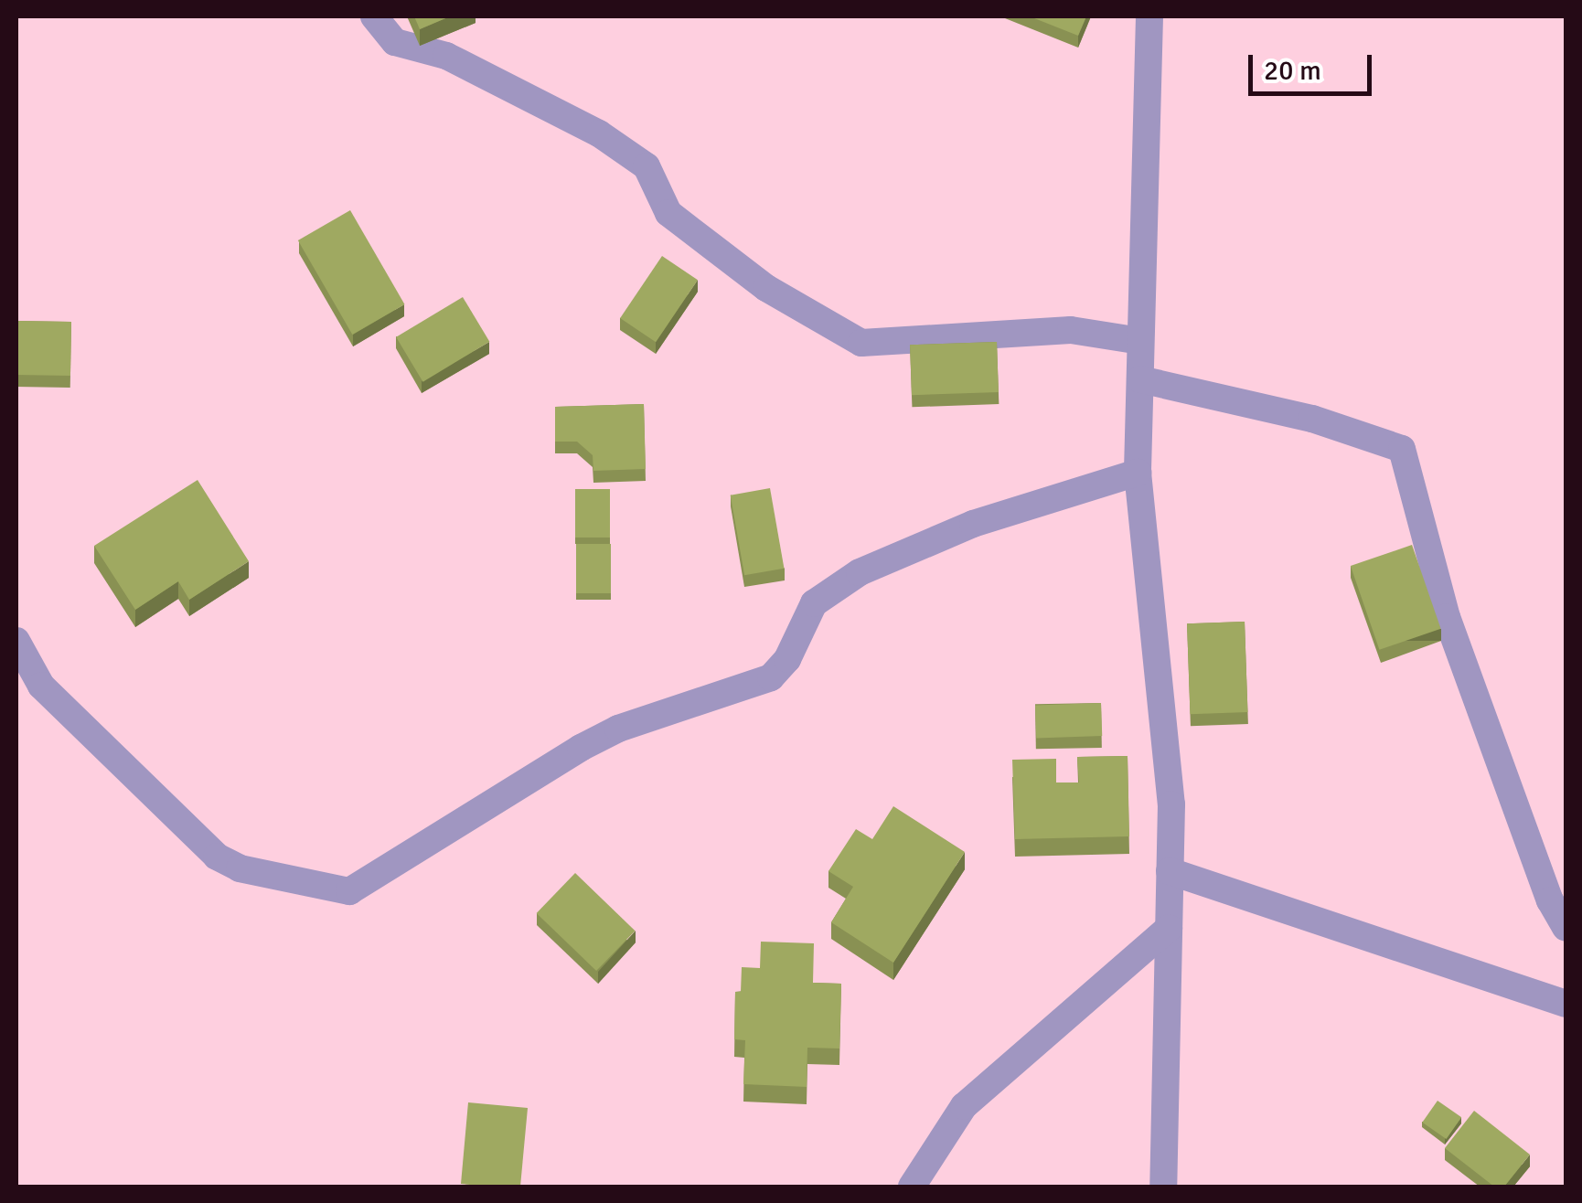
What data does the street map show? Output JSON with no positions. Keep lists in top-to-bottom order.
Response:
{
  "scale_bar": "20 m"
}
